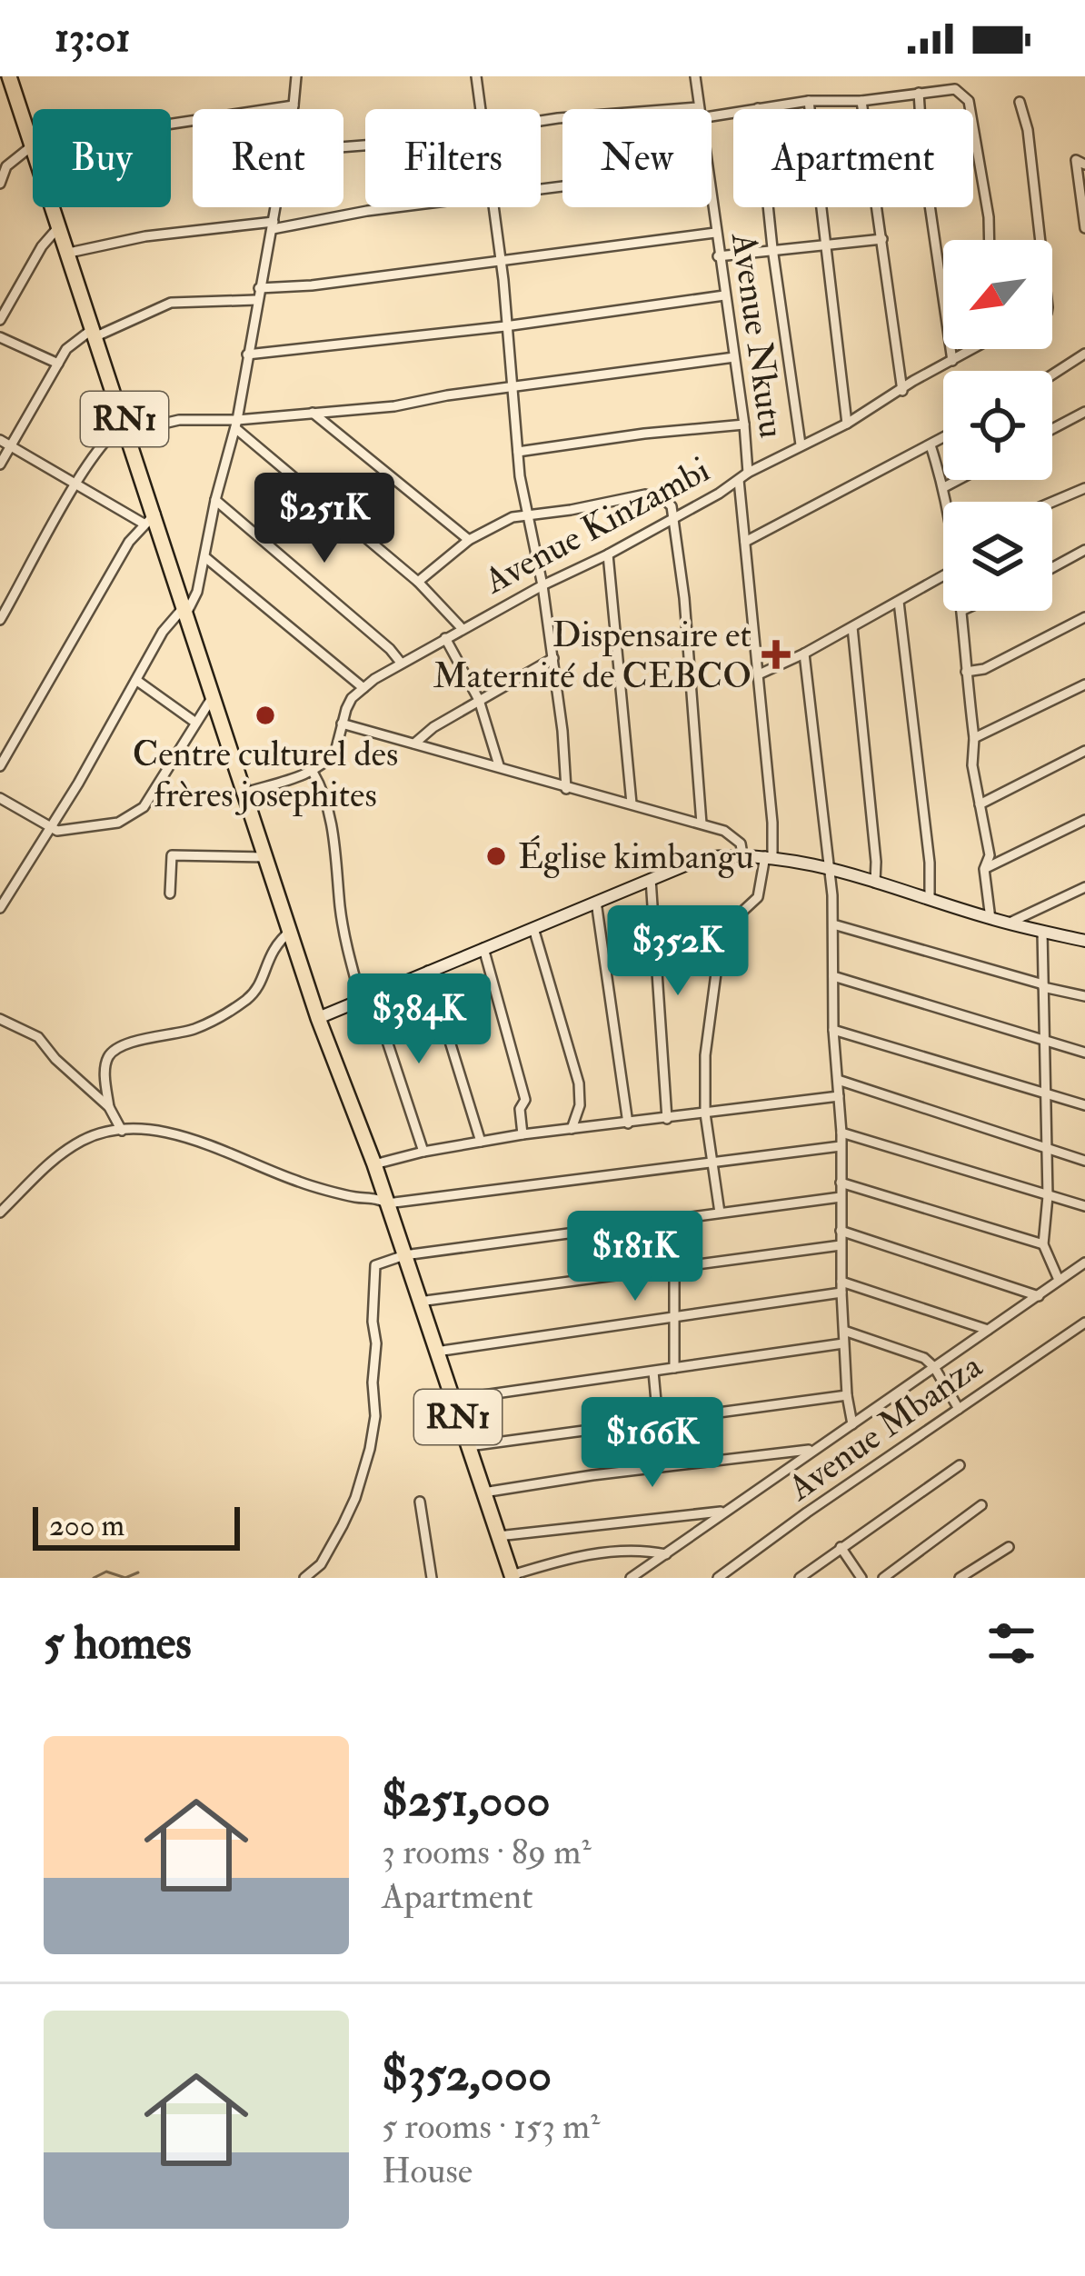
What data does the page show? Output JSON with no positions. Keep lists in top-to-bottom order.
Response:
{
  "streets": {
    "highway": ["RN1"],
    "street": ["Avenue Nkutu", "Avenue Kinzambi", "Avenue Mbanza"]
  },
  "crossings": [
    ["Avenue Nkutu", "Avenue Kinzambi"]
  ],
  "places": {
    "health": ["Dispensaire et Maternité de CEBCO"],
    "other": ["Centre culturel des frères josephites", "Église kimbangu"]
  },
  "scale_bar": "200 m",
  "north": "bottom left",
  "page": {
    "status": "13:01",
    "chip": [
      "Buy",
      "Rent",
      "Filters",
      "New",
      "Apartment"
    ],
    "price": [
      "$251K",
      "$352K",
      "$384K",
      "$181K",
      "$166K"
    ],
    "scale": "200 m",
    "heading": "5 homes",
    "list": [
      {
        "name": "$251,000",
        "note": "3 rooms · 89 m² · Apartment"
      },
      {
        "name": "$352,000",
        "note": "5 rooms · 153 m² · House"
      }
    ]
  }
}
